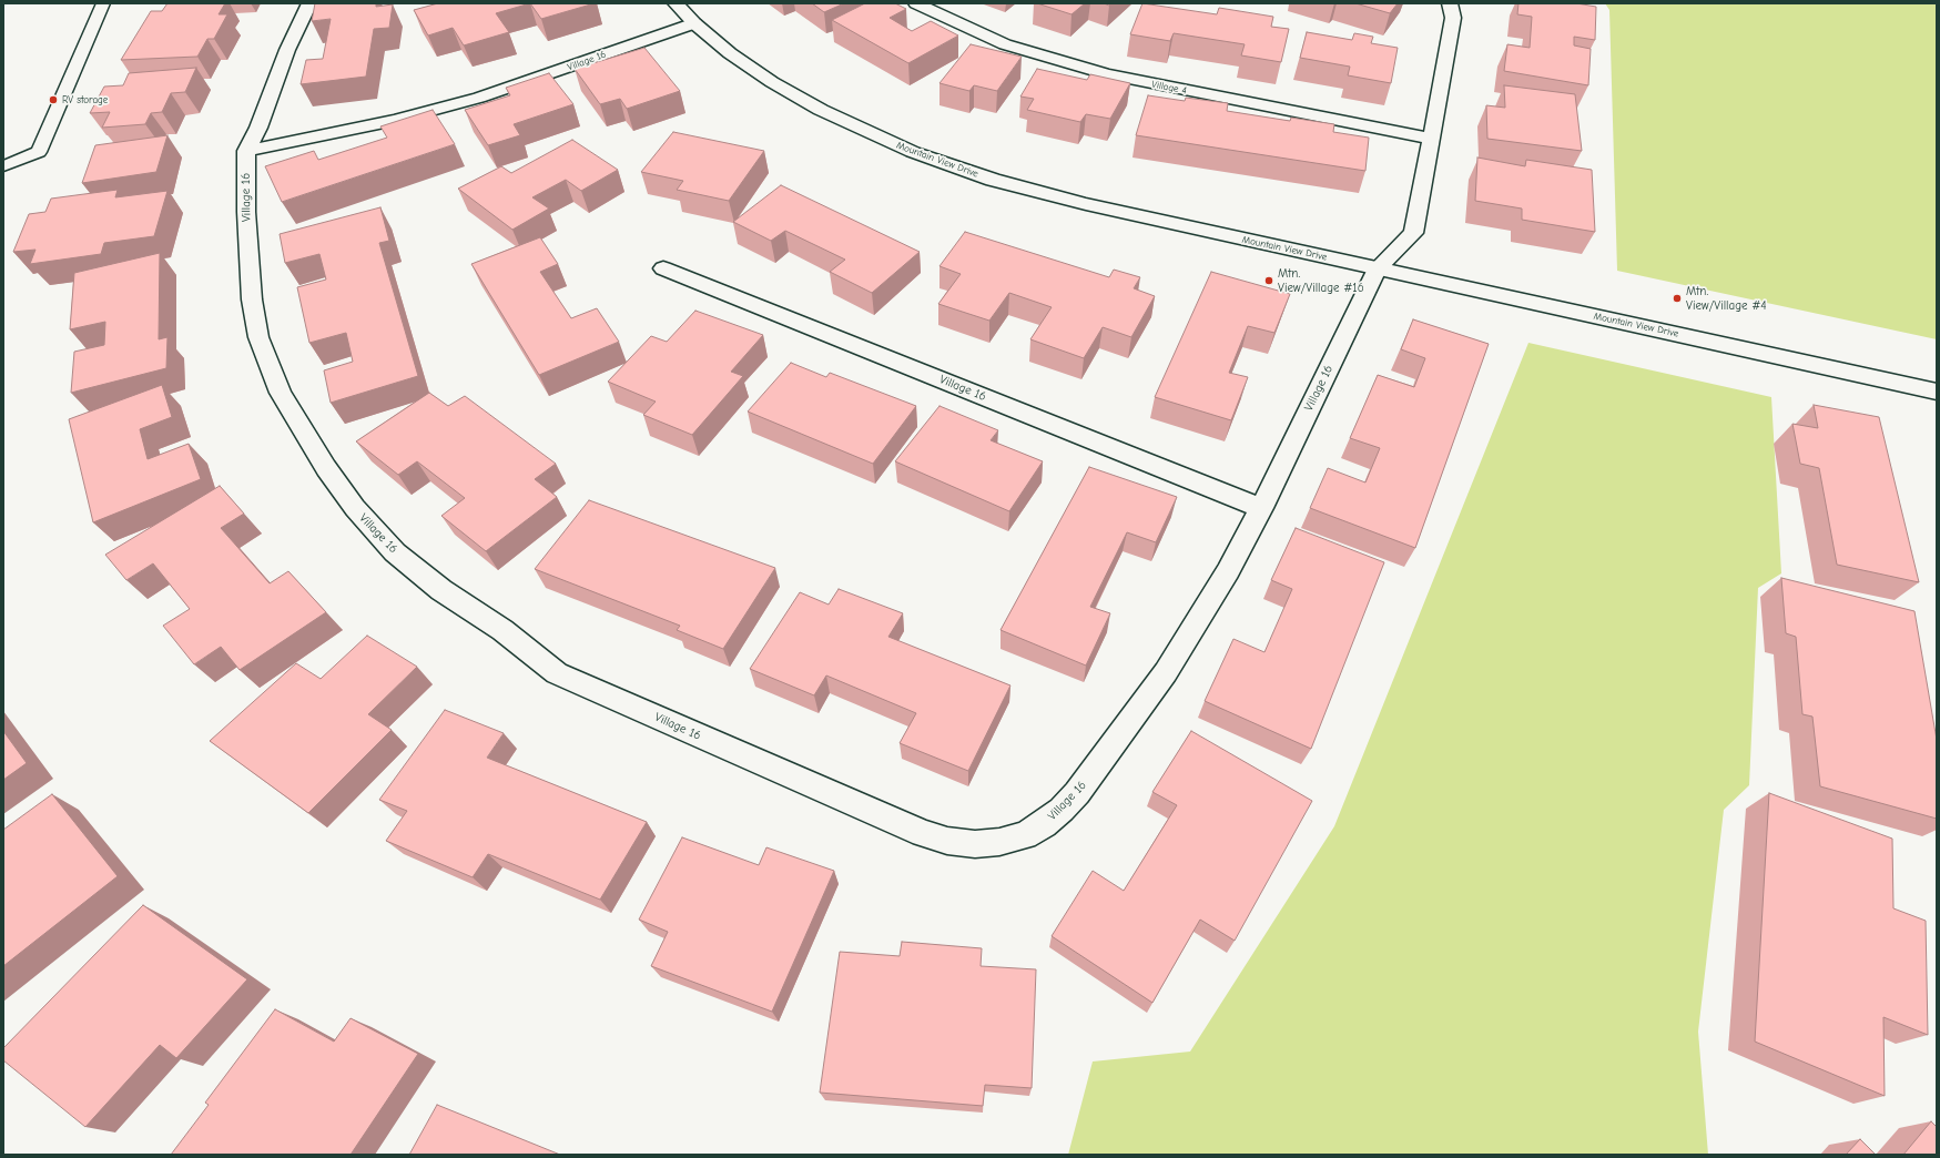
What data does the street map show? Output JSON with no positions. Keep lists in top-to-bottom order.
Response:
{
  "streets": {
    "street": ["Village 16", "Village 4", "Mountain View Drive"]
  },
  "crossings": [
    ["Village 16", "Mountain View Drive"]
  ],
  "places": ["RV storage", "Mtn. View/Village #16", "Mtn. View/Village #4"]
}
